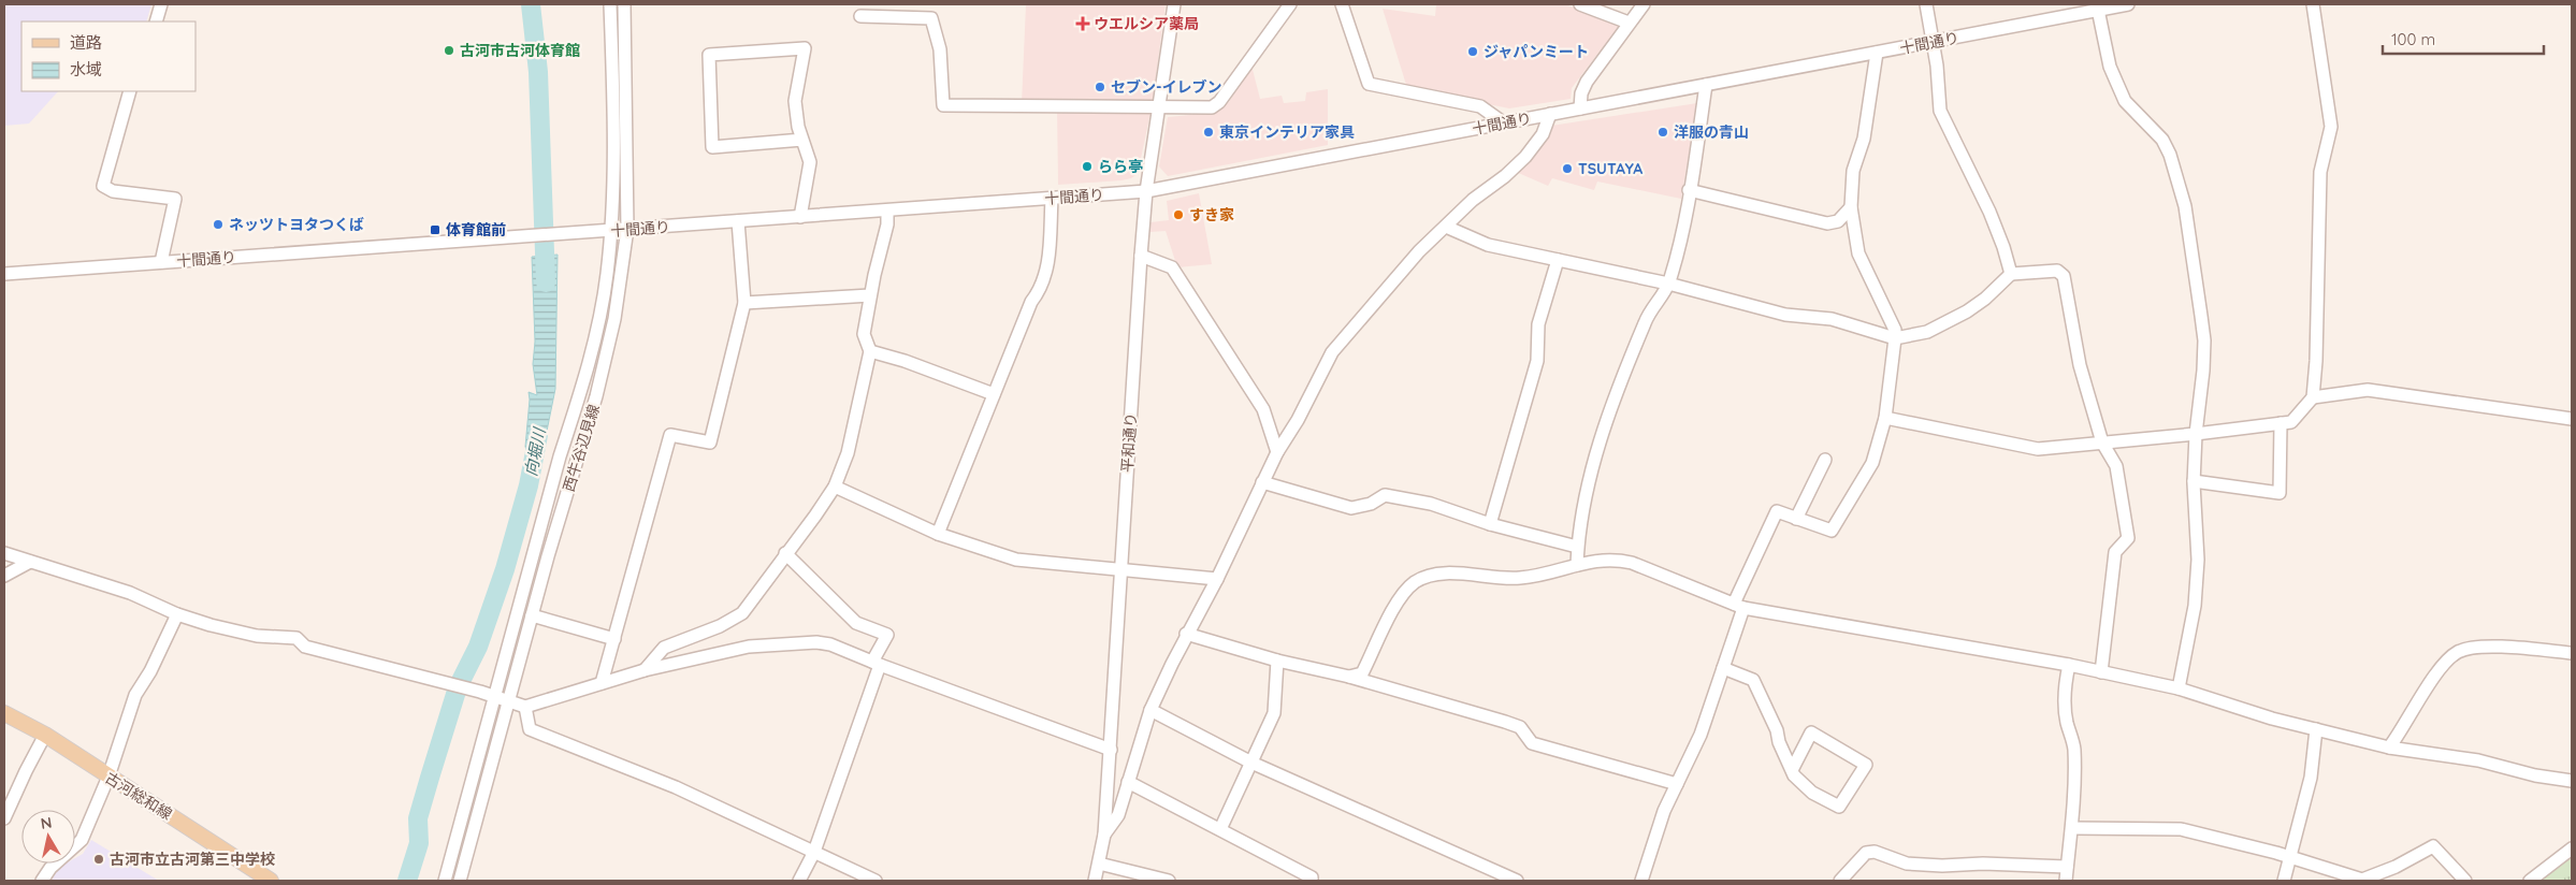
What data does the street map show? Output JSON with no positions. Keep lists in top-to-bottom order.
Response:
{
  "streets": {
    "main road": ["古河総和線"],
    "street": ["十間通り", "平和通り", "西牛谷辺見線"]
  },
  "crossings": [
    ["十間通り", "平和通り"],
    ["十間通り", "西牛谷辺見線"]
  ],
  "water": ["向堀川"],
  "places": {
    "health": ["ウエルシア薬局"],
    "other": [
      "古河市古河体育館",
      "ジャパンミート",
      "セブン-イレブン",
      "東京インテリア家具",
      "洋服の青山",
      "らら亭",
      "TSUTAYA",
      "すき家",
      "ネッツトヨタつくば",
      "古河市立古河第三中学校"
    ],
    "transit": ["体育館前"]
  },
  "legend": ["道路", "水域"],
  "scale_bar": "100 m",
  "north": "top"
}
